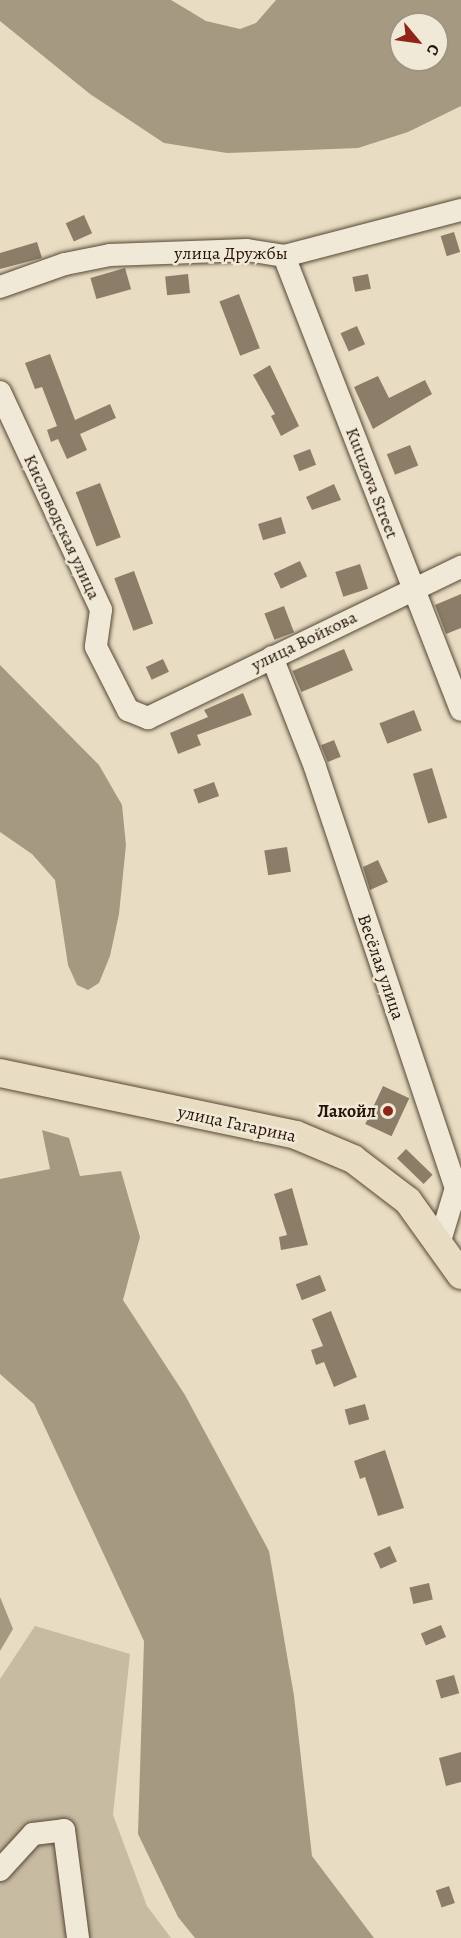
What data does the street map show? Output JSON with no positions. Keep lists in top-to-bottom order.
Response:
{
  "streets": {
    "main road": ["улица Гагарина"],
    "street": [
      "улица Дружбы",
      "Kutuzova Street",
      "Кисловодская улица",
      "улица Войкова",
      "Весёлая улица"
    ]
  },
  "crossings": [
    ["улица Дружбы", "Kutuzova Street"],
    ["Kutuzova Street", "улица Войкова"],
    ["Кисловодская улица", "улица Войкова"],
    ["улица Войкова", "Весёлая улица"],
    ["Весёлая улица", "улица Гагарина"]
  ],
  "places": ["Лакойл"],
  "north": "bottom right"
}
